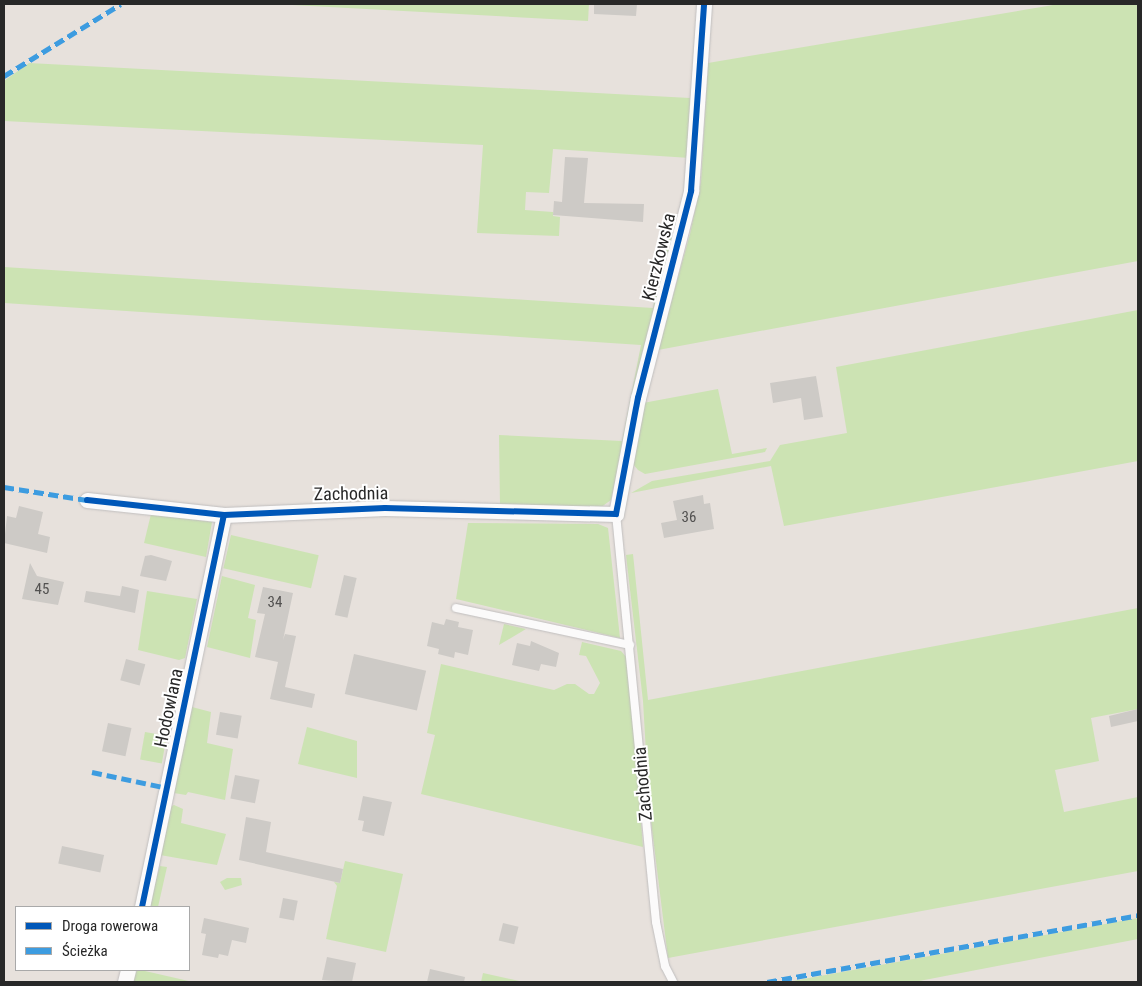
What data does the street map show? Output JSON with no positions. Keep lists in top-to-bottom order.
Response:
{
  "streets": {
    "street": ["Kierzkowska", "Zachodnia", "Hodowlana"]
  },
  "crossings": [
    ["Kierzkowska", "Zachodnia"],
    ["Zachodnia", "Hodowlana"]
  ],
  "house_numbers": ["36", "45", "34"],
  "legend": ["Droga rowerowa", "Ścieżka"]
}
